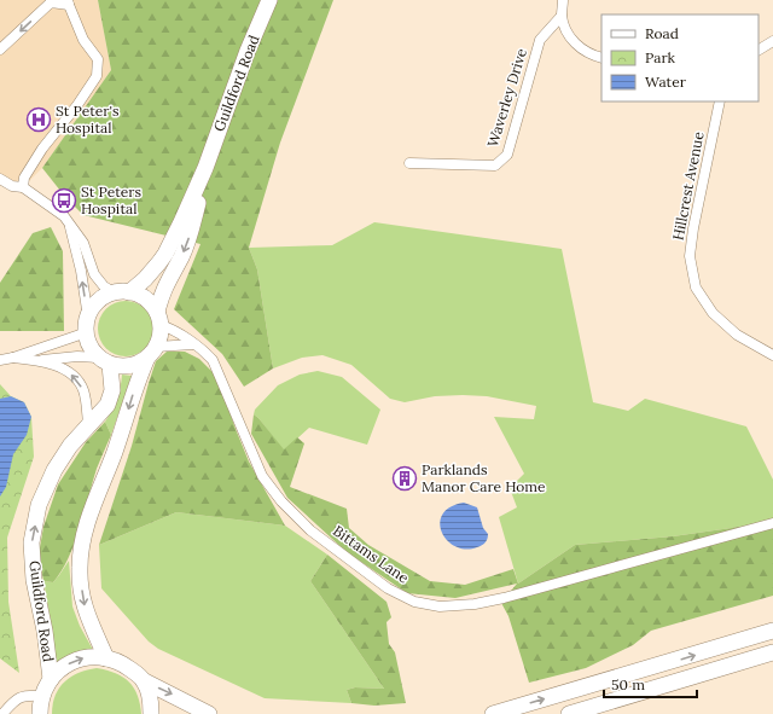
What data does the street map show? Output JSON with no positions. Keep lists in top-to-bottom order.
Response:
{
  "streets": {
    "main road": ["Guildford Road"],
    "street": ["Waverley Drive", "Hillcrest Avenue", "Bittams Lane"]
  },
  "crossings": [
    ["Guildford Road", "Bittams Lane"]
  ],
  "places": {
    "hospital": ["St Peter's Hospital"],
    "bus stop": ["St Peters Hospital"],
    "building": ["Parklands Manor Care Home"]
  },
  "legend": ["Road", "Park", "Water"],
  "scale_bar": "50 m"
}
